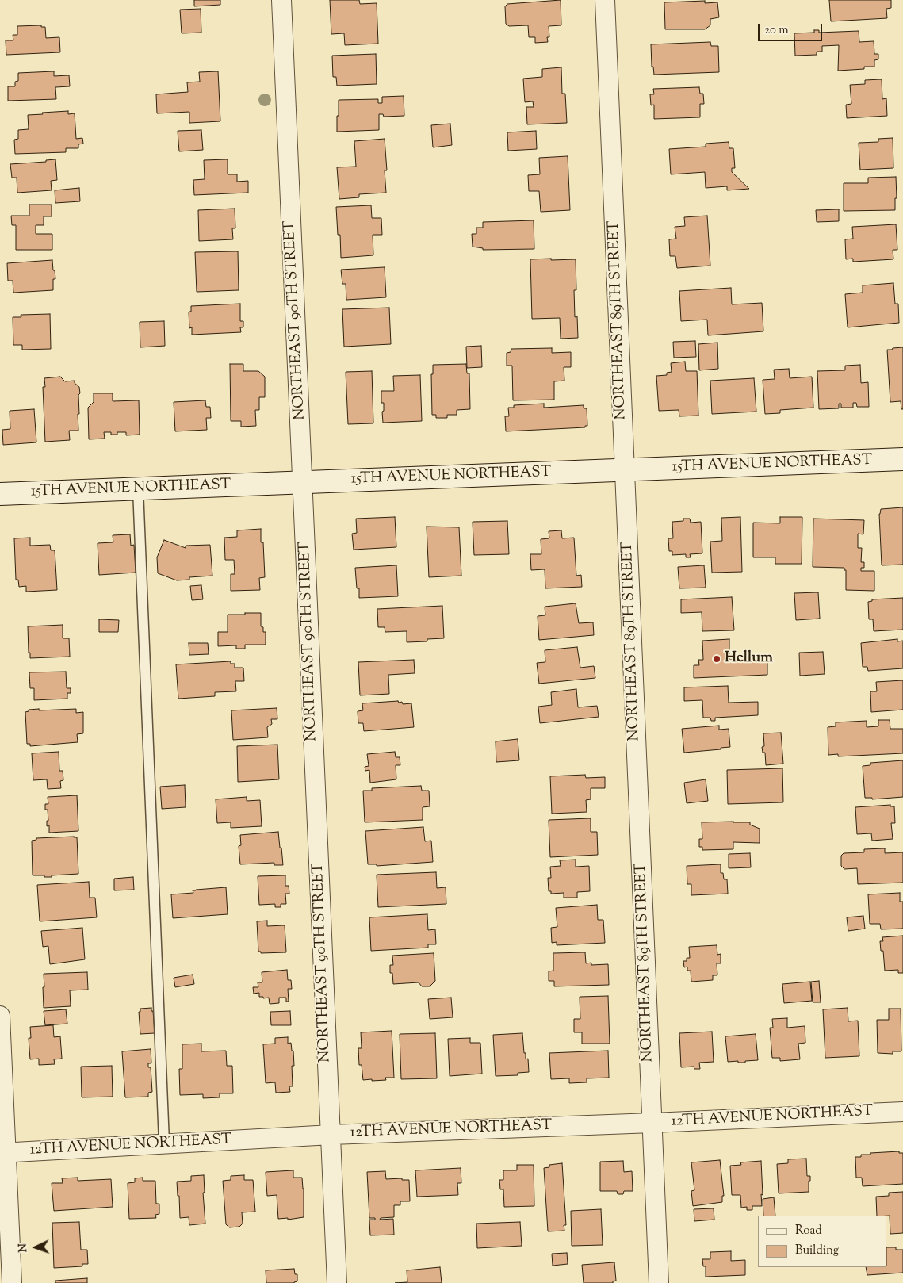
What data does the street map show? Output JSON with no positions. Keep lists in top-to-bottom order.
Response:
{
  "streets": {
    "street": [
      "NORTHEAST 90TH STREET",
      "NORTHEAST 89TH STREET",
      "15TH AVENUE NORTHEAST",
      "12TH AVENUE NORTHEAST"
    ]
  },
  "crossings": [
    ["NORTHEAST 90TH STREET", "15TH AVENUE NORTHEAST"],
    ["NORTHEAST 90TH STREET", "12TH AVENUE NORTHEAST"],
    ["NORTHEAST 89TH STREET", "15TH AVENUE NORTHEAST"],
    ["NORTHEAST 89TH STREET", "12TH AVENUE NORTHEAST"]
  ],
  "places": ["Hellum"],
  "legend": ["Road", "Building"],
  "scale_bar": "20 m",
  "north": "left"
}
